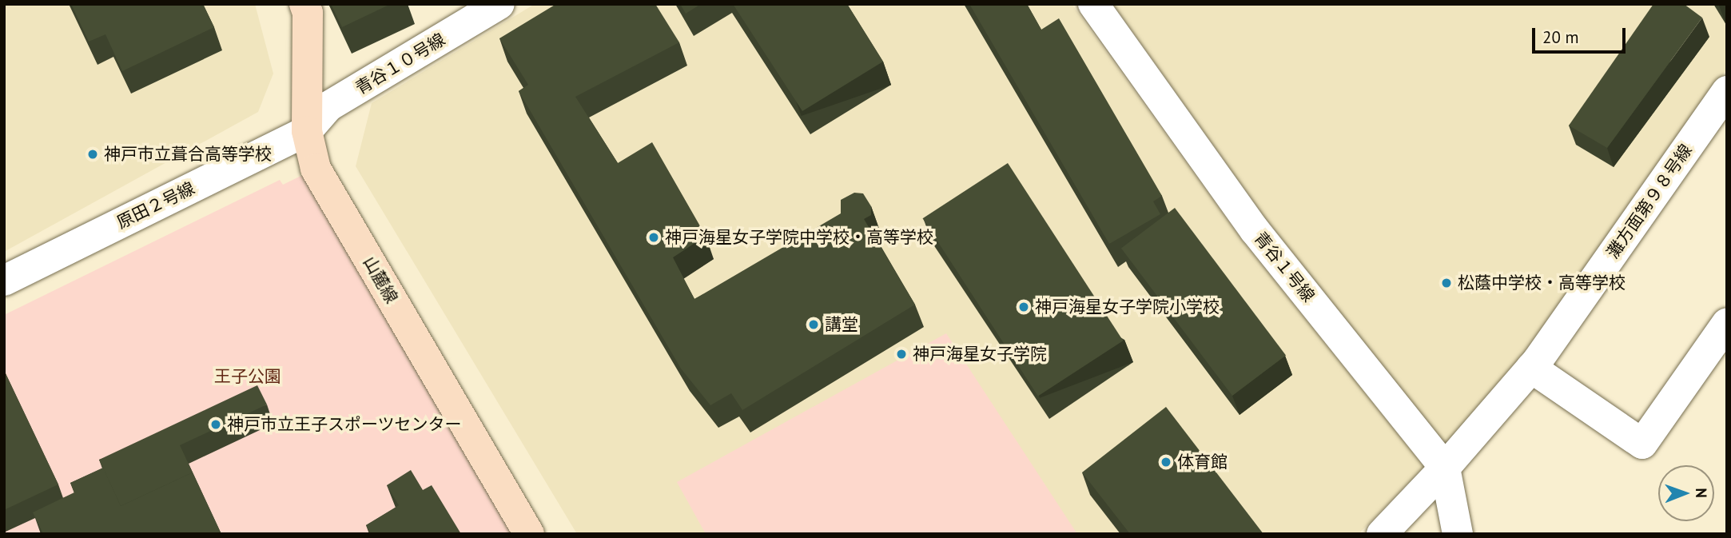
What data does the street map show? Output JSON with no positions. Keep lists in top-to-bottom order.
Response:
{
  "streets": {
    "main road": ["山麓線"],
    "street": [
      "青谷１０号線",
      "灘方面第９８号線",
      "原田２号線",
      "青谷１号線"
    ]
  },
  "crossings": [
    ["青谷１０号線", "原田２号線"],
    ["青谷１０号線", "山麓線"],
    ["灘方面第９８号線", "青谷１号線"],
    ["原田２号線", "山麓線"]
  ],
  "parks": ["王子公園"],
  "places": [
    "神戸市立葺合高等学校",
    "神戸海星女子学院中学校・高等学校",
    "松蔭中学校・高等学校",
    "神戸海星女子学院小学校",
    "講堂",
    "神戸海星女子学院",
    "神戸市立王子スポーツセンター",
    "体育館"
  ],
  "scale_bar": "20 m",
  "north": "right"
}
